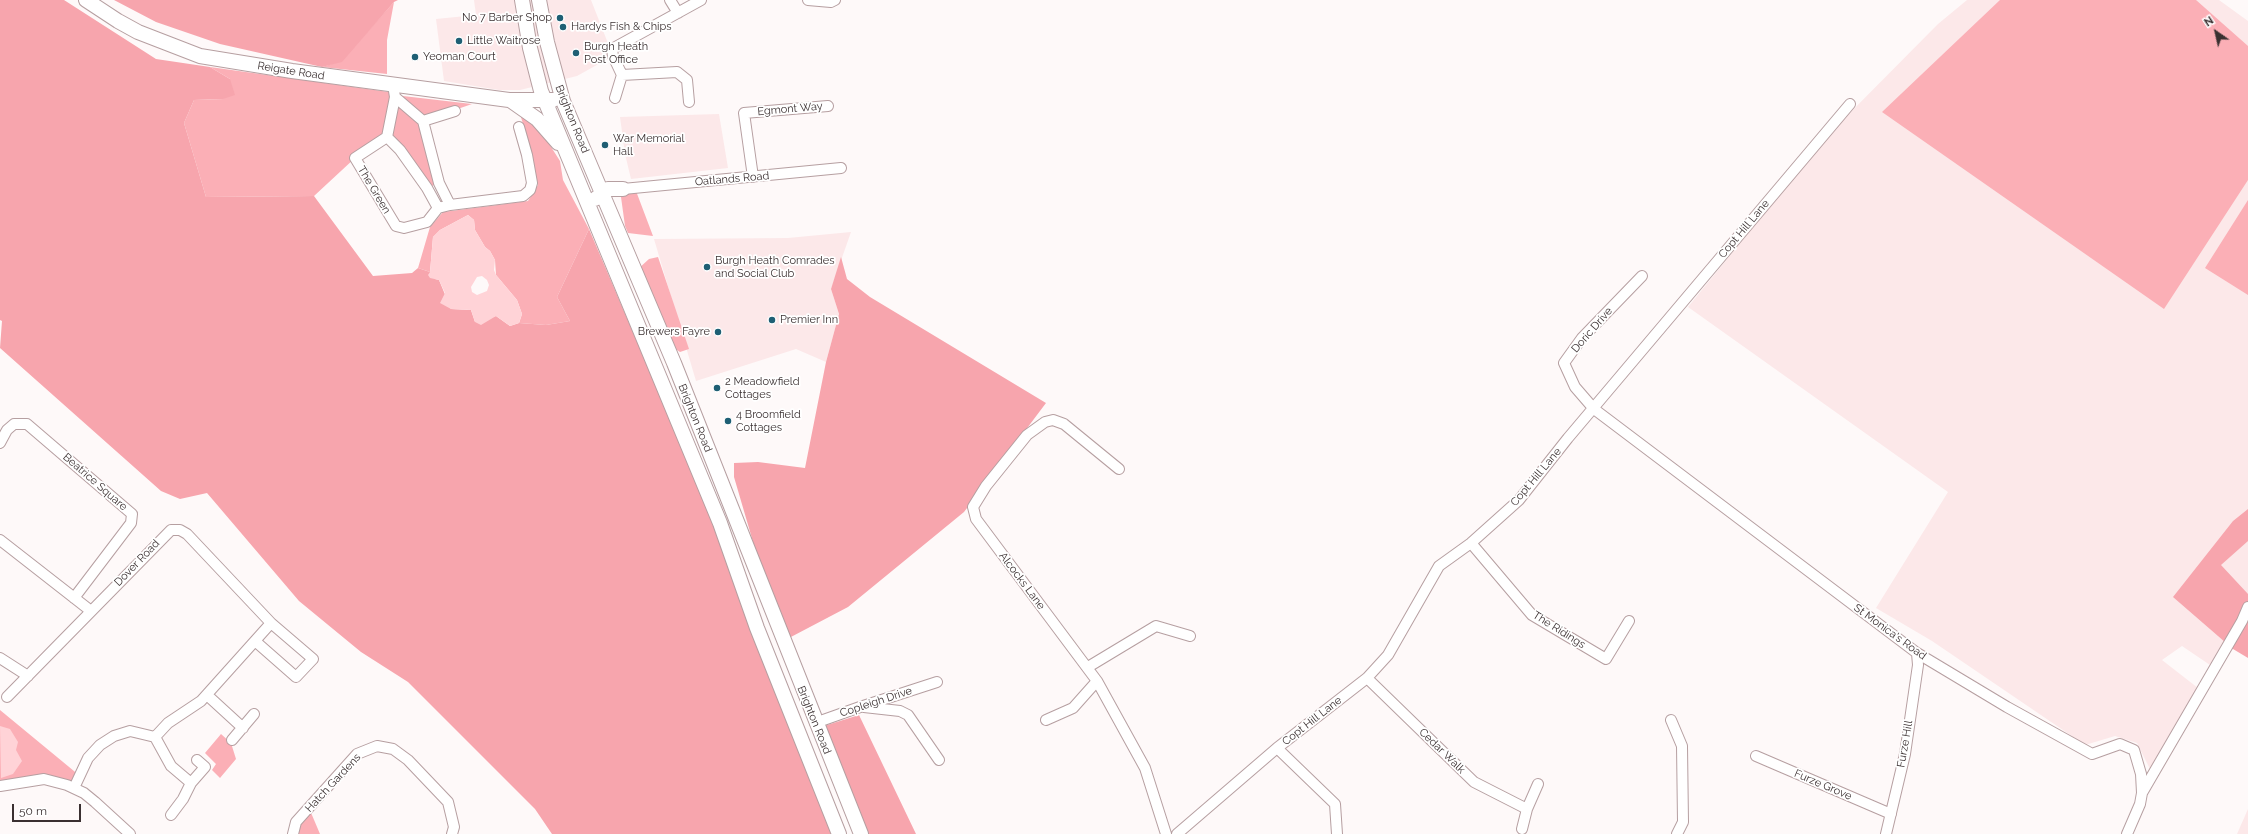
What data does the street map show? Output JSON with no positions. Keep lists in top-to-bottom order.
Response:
{
  "streets": {
    "highway": ["Reigate Road", "Brighton Road"],
    "street": [
      "Egmont Way",
      "Oatlands Road",
      "The Green",
      "Copt Hill Lane",
      "Doric Drive",
      "Beatrice Square",
      "Dover Road",
      "Alcocks Lane",
      "The Ridings",
      "St Monica's Road",
      "Copleigh Drive",
      "Furze Hill",
      "Cedar Walk",
      "Hatch Gardens",
      "Furze Grove"
    ]
  },
  "crossings": [
    ["Reigate Road", "Brighton Road"],
    ["Egmont Way", "Oatlands Road"],
    ["Brighton Road", "Copleigh Drive"],
    ["Copt Hill Lane", "Doric Drive"],
    ["Copt Hill Lane", "The Ridings"],
    ["Copt Hill Lane", "St Monica's Road"],
    ["Copt Hill Lane", "Cedar Walk"],
    ["Doric Drive", "St Monica's Road"],
    ["St Monica's Road", "Furze Hill"],
    ["Furze Hill", "Furze Grove"]
  ],
  "places": [
    "No 7 Barber Shop",
    "Hardys Fish & Chips",
    "Little Waitrose",
    "Burgh Heath Post Office",
    "Yeoman Court",
    "War Memorial Hall",
    "Burgh Heath Comrades and Social Club",
    "Premier Inn",
    "Brewers Fayre",
    "2 Meadowfield Cottages",
    "4 Broomfield Cottages"
  ],
  "scale_bar": "50 m",
  "north": "top left"
}
